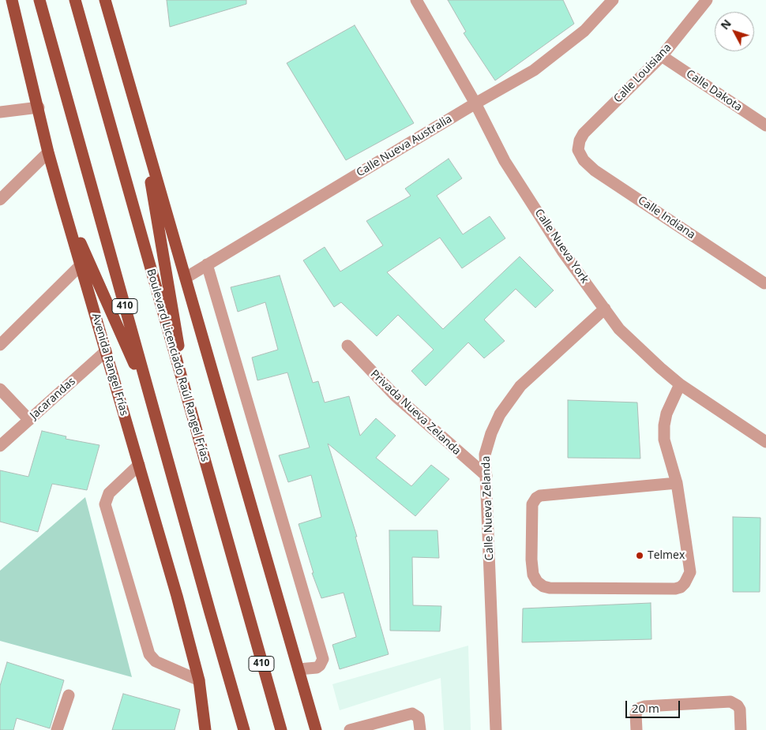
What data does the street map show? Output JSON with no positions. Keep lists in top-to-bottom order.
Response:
{
  "streets": {
    "main road": ["410", "Avenida Rangel Frías", "Boulevard Licenciado Raúl Rangel Frías"],
    "street": [
      "Calle Louisiana",
      "Calle Dakota",
      "Calle Nueva Australia",
      "Calle Indiana",
      "Calle Nueva York",
      "Jacarandas",
      "Privada Nueva Zelanda",
      "Calle Nueva Zelanda"
    ]
  },
  "crossings": [
    ["Calle Louisiana", "Calle Dakota"],
    ["Calle Louisiana", "Calle Indiana"],
    ["Calle Nueva Australia", "Calle Nueva York"],
    ["Calle Nueva York", "Calle Nueva Zelanda"],
    ["Avenida Rangel Frías", "Jacarandas"],
    ["Privada Nueva Zelanda", "Calle Nueva Zelanda"]
  ],
  "places": ["Telmex"],
  "scale_bar": "20 m",
  "north": "top left"
}
